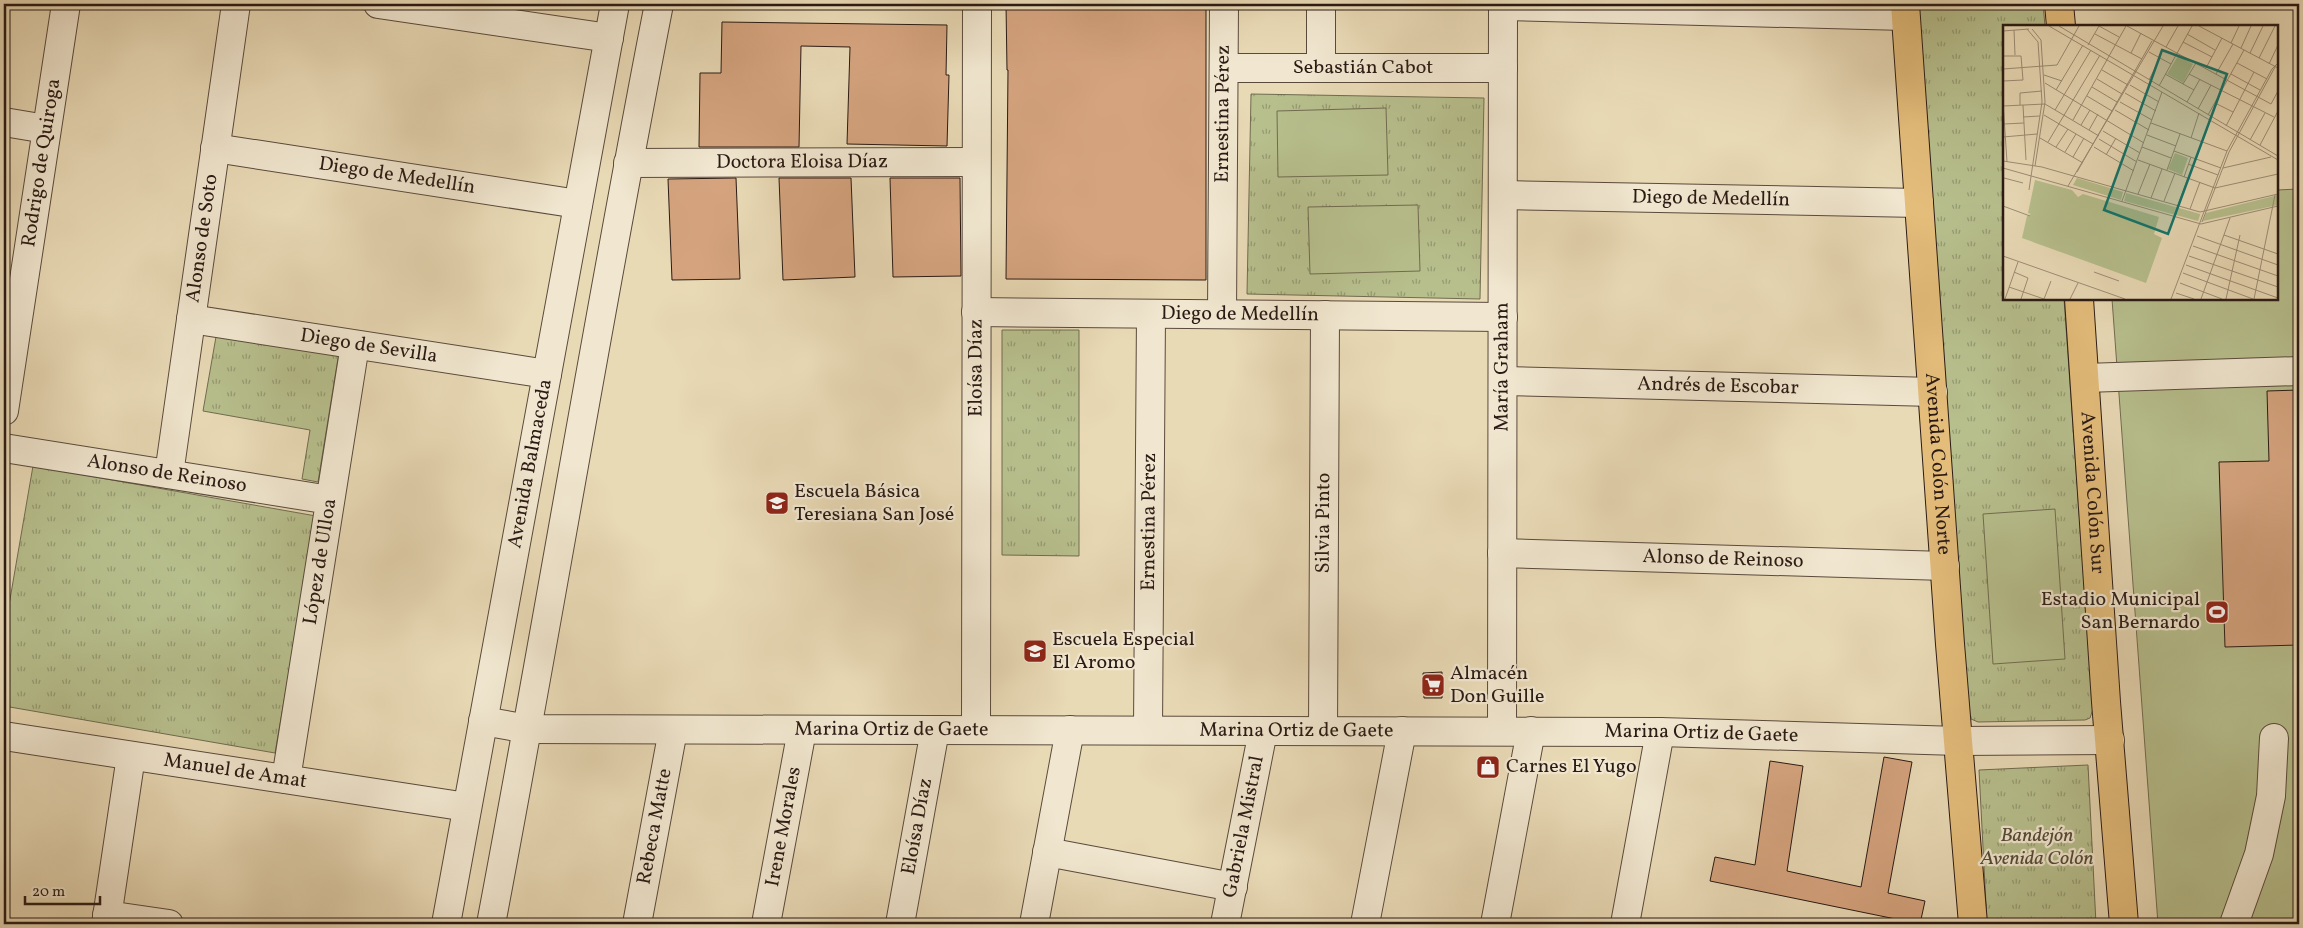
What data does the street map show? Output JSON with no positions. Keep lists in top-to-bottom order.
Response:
{
  "streets": {
    "main road": ["Avenida Colón Norte", "Avenida Colón Sur"],
    "street": [
      "Sebastián Cabot",
      "Ernestina Pérez",
      "Doctora Eloisa Díaz",
      "Rodrigo de Quiroga",
      "Diego de Medellín",
      "Alonso de Soto",
      "Diego de Sevilla",
      "Eloísa Díaz",
      "María Graham",
      "Andrés de Escobar",
      "Avenida Balmaceda",
      "Alonso de Reinoso",
      "Silvia Pinto",
      "López de Ulloa",
      "Marina Ortiz de Gaete",
      "Manuel de Amat",
      "Rebeca Matte",
      "Irene Morales",
      "Gabriela Mistral"
    ]
  },
  "crossings": [
    ["Sebastián Cabot", "Ernestina Pérez"],
    ["Sebastián Cabot", "María Graham"],
    ["Ernestina Pérez", "Diego de Medellín"],
    ["Ernestina Pérez", "Marina Ortiz de Gaete"],
    ["Doctora Eloisa Díaz", "Eloísa Díaz"],
    ["Diego de Medellín", "Alonso de Soto"],
    ["Diego de Medellín", "Eloísa Díaz"],
    ["Diego de Medellín", "María Graham"],
    ["Diego de Medellín", "Avenida Balmaceda"],
    ["Diego de Medellín", "Avenida Colón Norte"],
    ["Diego de Medellín", "Silvia Pinto"],
    ["Alonso de Soto", "Diego de Sevilla"],
    ["Alonso de Soto", "Alonso de Reinoso"],
    ["Diego de Sevilla", "Avenida Balmaceda"],
    ["Diego de Sevilla", "López de Ulloa"],
    ["Eloísa Díaz", "Marina Ortiz de Gaete"],
    ["María Graham", "Andrés de Escobar"],
    ["María Graham", "Alonso de Reinoso"],
    ["María Graham", "Marina Ortiz de Gaete"],
    ["Andrés de Escobar", "Avenida Colón Norte"],
    ["Avenida Balmaceda", "Marina Ortiz de Gaete"],
    ["Avenida Balmaceda", "Manuel de Amat"],
    ["Avenida Colón Norte", "Alonso de Reinoso"],
    ["Avenida Colón Norte", "Marina Ortiz de Gaete"],
    ["Alonso de Reinoso", "López de Ulloa"],
    ["Avenida Colón Sur", "Marina Ortiz de Gaete"],
    ["Silvia Pinto", "Marina Ortiz de Gaete"],
    ["López de Ulloa", "Manuel de Amat"],
    ["Marina Ortiz de Gaete", "Rebeca Matte"],
    ["Marina Ortiz de Gaete", "Irene Morales"],
    ["Marina Ortiz de Gaete", "Gabriela Mistral"]
  ],
  "parks": ["Bandejón Avenida Colón"],
  "places": {
    "school or university": ["Escuela Básica Teresiana San José", "Escuela Especial El Aromo"],
    "sports": ["Estadio Municipal San Bernardo"],
    "supermarket": ["Almacén Don Guille"],
    "shop": ["Carnes El Yugo"]
  },
  "scale_bar": "20 m"
}
